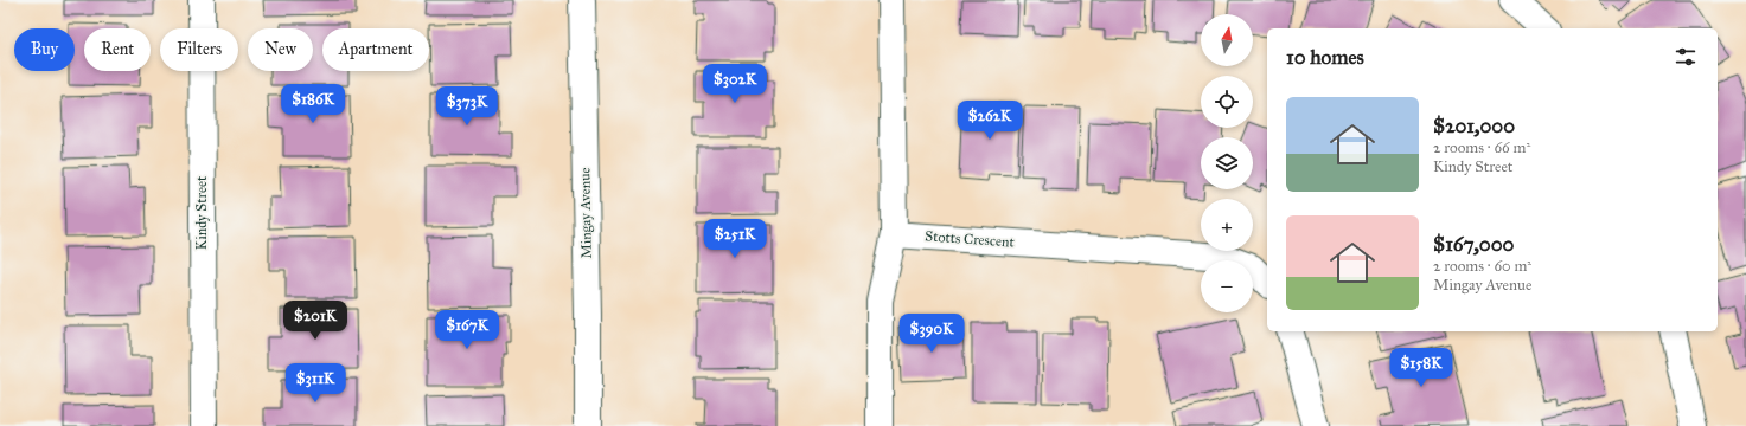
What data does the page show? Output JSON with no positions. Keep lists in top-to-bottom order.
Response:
{
  "streets": {
    "street": ["Kindy Street", "Mingay Avenue", "Stotts Crescent"]
  },
  "north": "top",
  "page": {
    "map_buttons": ["+", "−"],
    "chip": [
      "Buy",
      "Rent",
      "Filters",
      "New",
      "Apartment"
    ],
    "heading": "10 homes",
    "price": [
      "$302K",
      "$186K",
      "$373K",
      "$262K",
      "$251K",
      "$201K",
      "$167K",
      "$390K",
      "$158K",
      "$311K"
    ],
    "list": [
      {
        "name": "$201,000",
        "note": "2 rooms · 66 m² · Kindy Street"
      },
      {
        "name": "$167,000",
        "note": "2 rooms · 60 m² · Mingay Avenue"
      }
    ]
  }
}
